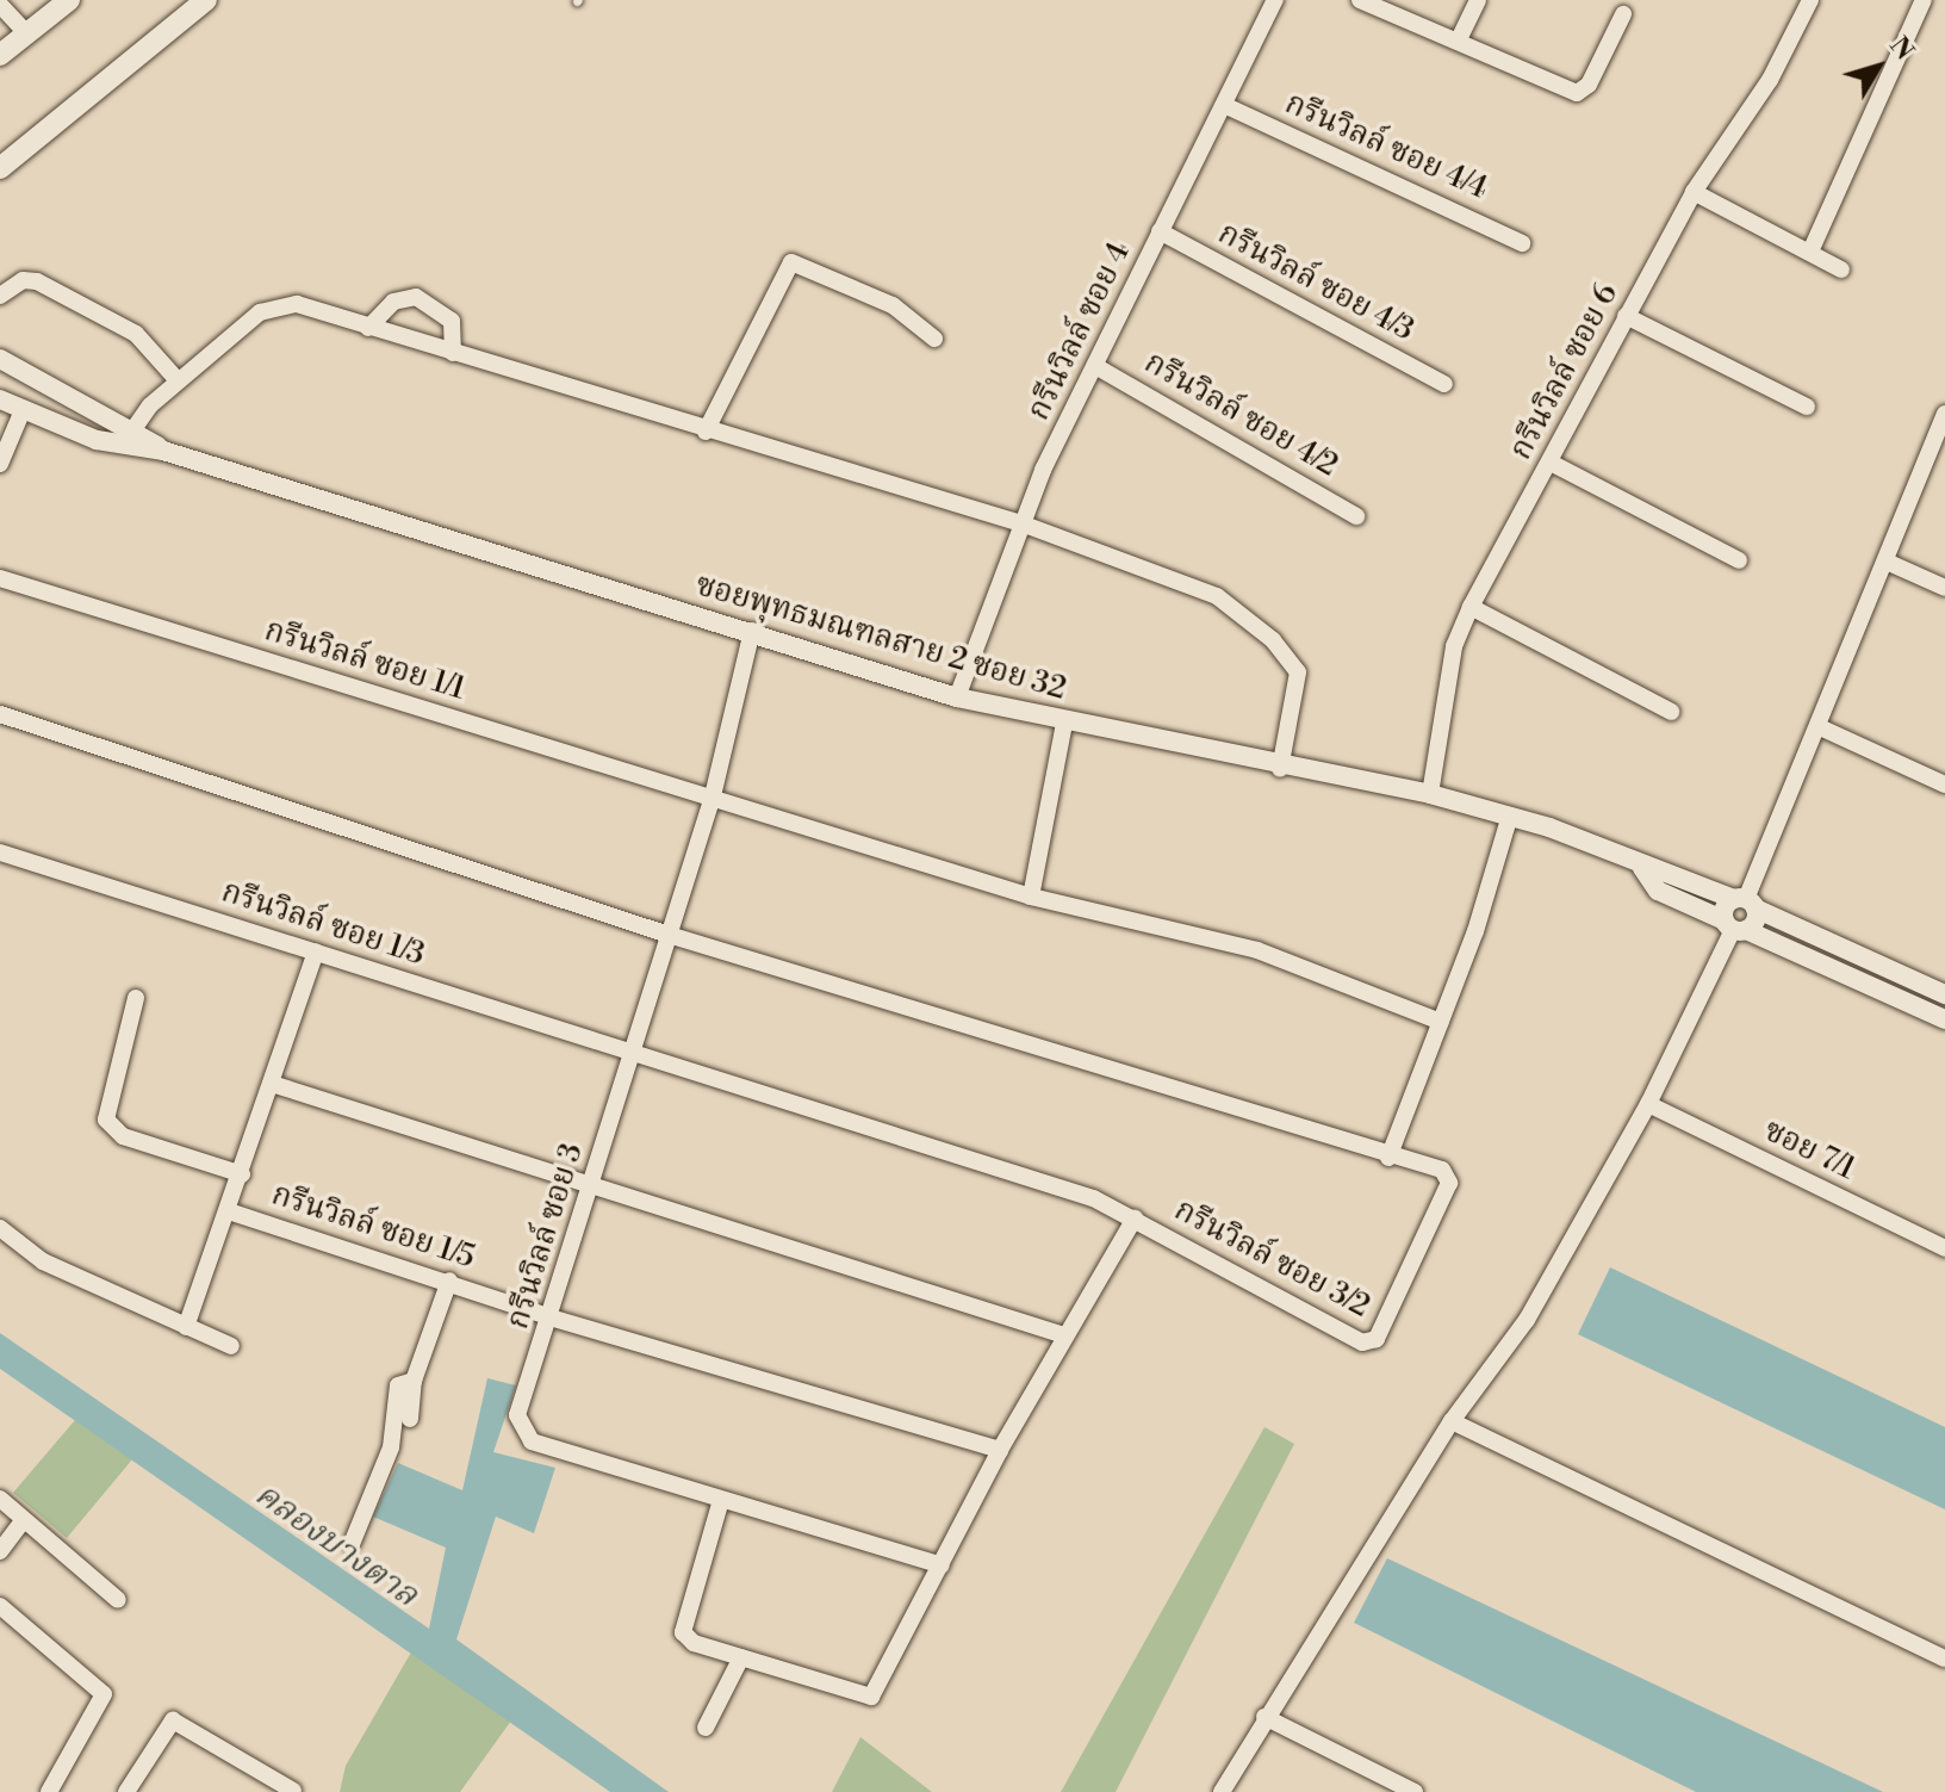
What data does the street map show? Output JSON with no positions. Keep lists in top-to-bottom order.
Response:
{
  "streets": {
    "street": [
      "กรีนวิลล์ ซอย 4/4",
      "กรีนวิลล์ ซอย 4/3",
      "กรีนวิลล์ ซอย 4",
      "กรีนวิลล์ ซอย 6",
      "กรีนวิลล์ ซอย 4/2",
      "ซอยพุทธมณฑลสาย 2 ซอย 32",
      "กรีนวิลล์ ซอย 1/1",
      "กรีนวิลล์ ซอย 1/3",
      "ซอย 7/1",
      "กรีนวิลล์ ซอย 1/5",
      "กรีนวิลล์ ซอย 3",
      "กรีนวิลล์ ซอย 3/2"
    ]
  },
  "crossings": [
    ["กรีนวิลล์ ซอย 4/4", "กรีนวิลล์ ซอย 4"],
    ["กรีนวิลล์ ซอย 4/3", "กรีนวิลล์ ซอย 4"],
    ["กรีนวิลล์ ซอย 4", "กรีนวิลล์ ซอย 4/2"],
    ["กรีนวิลล์ ซอย 4", "ซอยพุทธมณฑลสาย 2 ซอย 32"],
    ["กรีนวิลล์ ซอย 6", "ซอยพุทธมณฑลสาย 2 ซอย 32"],
    ["ซอยพุทธมณฑลสาย 2 ซอย 32", "กรีนวิลล์ ซอย 3"],
    ["กรีนวิลล์ ซอย 1/1", "กรีนวิลล์ ซอย 3"],
    ["กรีนวิลล์ ซอย 1/3", "กรีนวิลล์ ซอย 3"],
    ["กรีนวิลล์ ซอย 1/3", "กรีนวิลล์ ซอย 3/2"],
    ["กรีนวิลล์ ซอย 1/5", "กรีนวิลล์ ซอย 3"],
    ["กรีนวิลล์ ซอย 3", "กรีนวิลล์ ซอย 3/2"]
  ],
  "water": ["คลองบางตาล"],
  "north": "top right"
}
